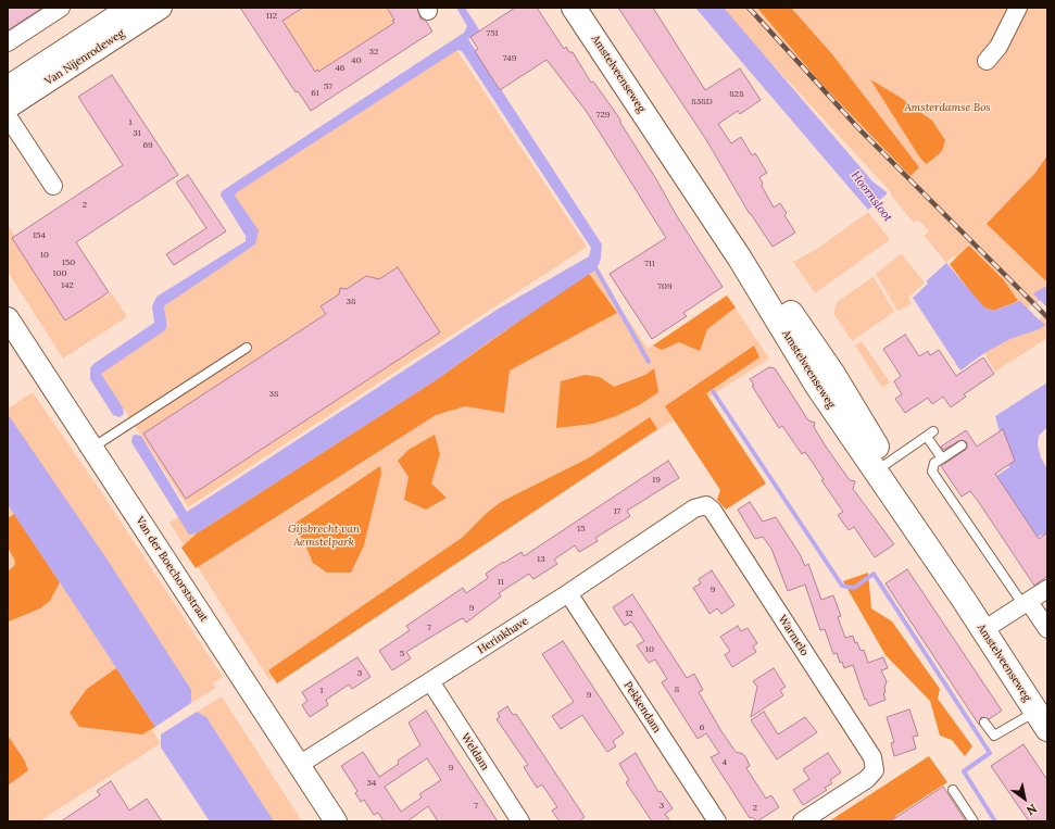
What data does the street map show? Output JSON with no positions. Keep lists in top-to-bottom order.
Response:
{
  "streets": {
    "main road": ["Amstelveenseweg"],
    "street": [
      "Van Nijenrodeweg",
      "Van der Boechorststraat",
      "Herinkhave",
      "Warmelo",
      "Pekkendam",
      "Weldam"
    ]
  },
  "crossings": [
    ["Van der Boechorststraat", "Herinkhave"],
    ["Herinkhave", "Warmelo"],
    ["Herinkhave", "Pekkendam"],
    ["Herinkhave", "Weldam"]
  ],
  "water": ["Hoornsloot"],
  "parks": ["Amsterdamse Bos", "Gijsbrecht van Aemstelpark"],
  "house_numbers": [
    "112",
    "751",
    "32",
    "749",
    "40",
    "46",
    "57",
    "61",
    "828",
    "838D",
    "729",
    "1",
    "31",
    "69",
    "2",
    "154",
    "10",
    "150",
    "711",
    "100",
    "142",
    "709",
    "38",
    "38",
    "19",
    "17",
    "15",
    "13",
    "11",
    "9",
    "9",
    "12",
    "7",
    "10",
    "5",
    "3",
    "8",
    "1",
    "9",
    "6",
    "4",
    "9",
    "34",
    "7",
    "3",
    "2"
  ],
  "north": "bottom right"
}
